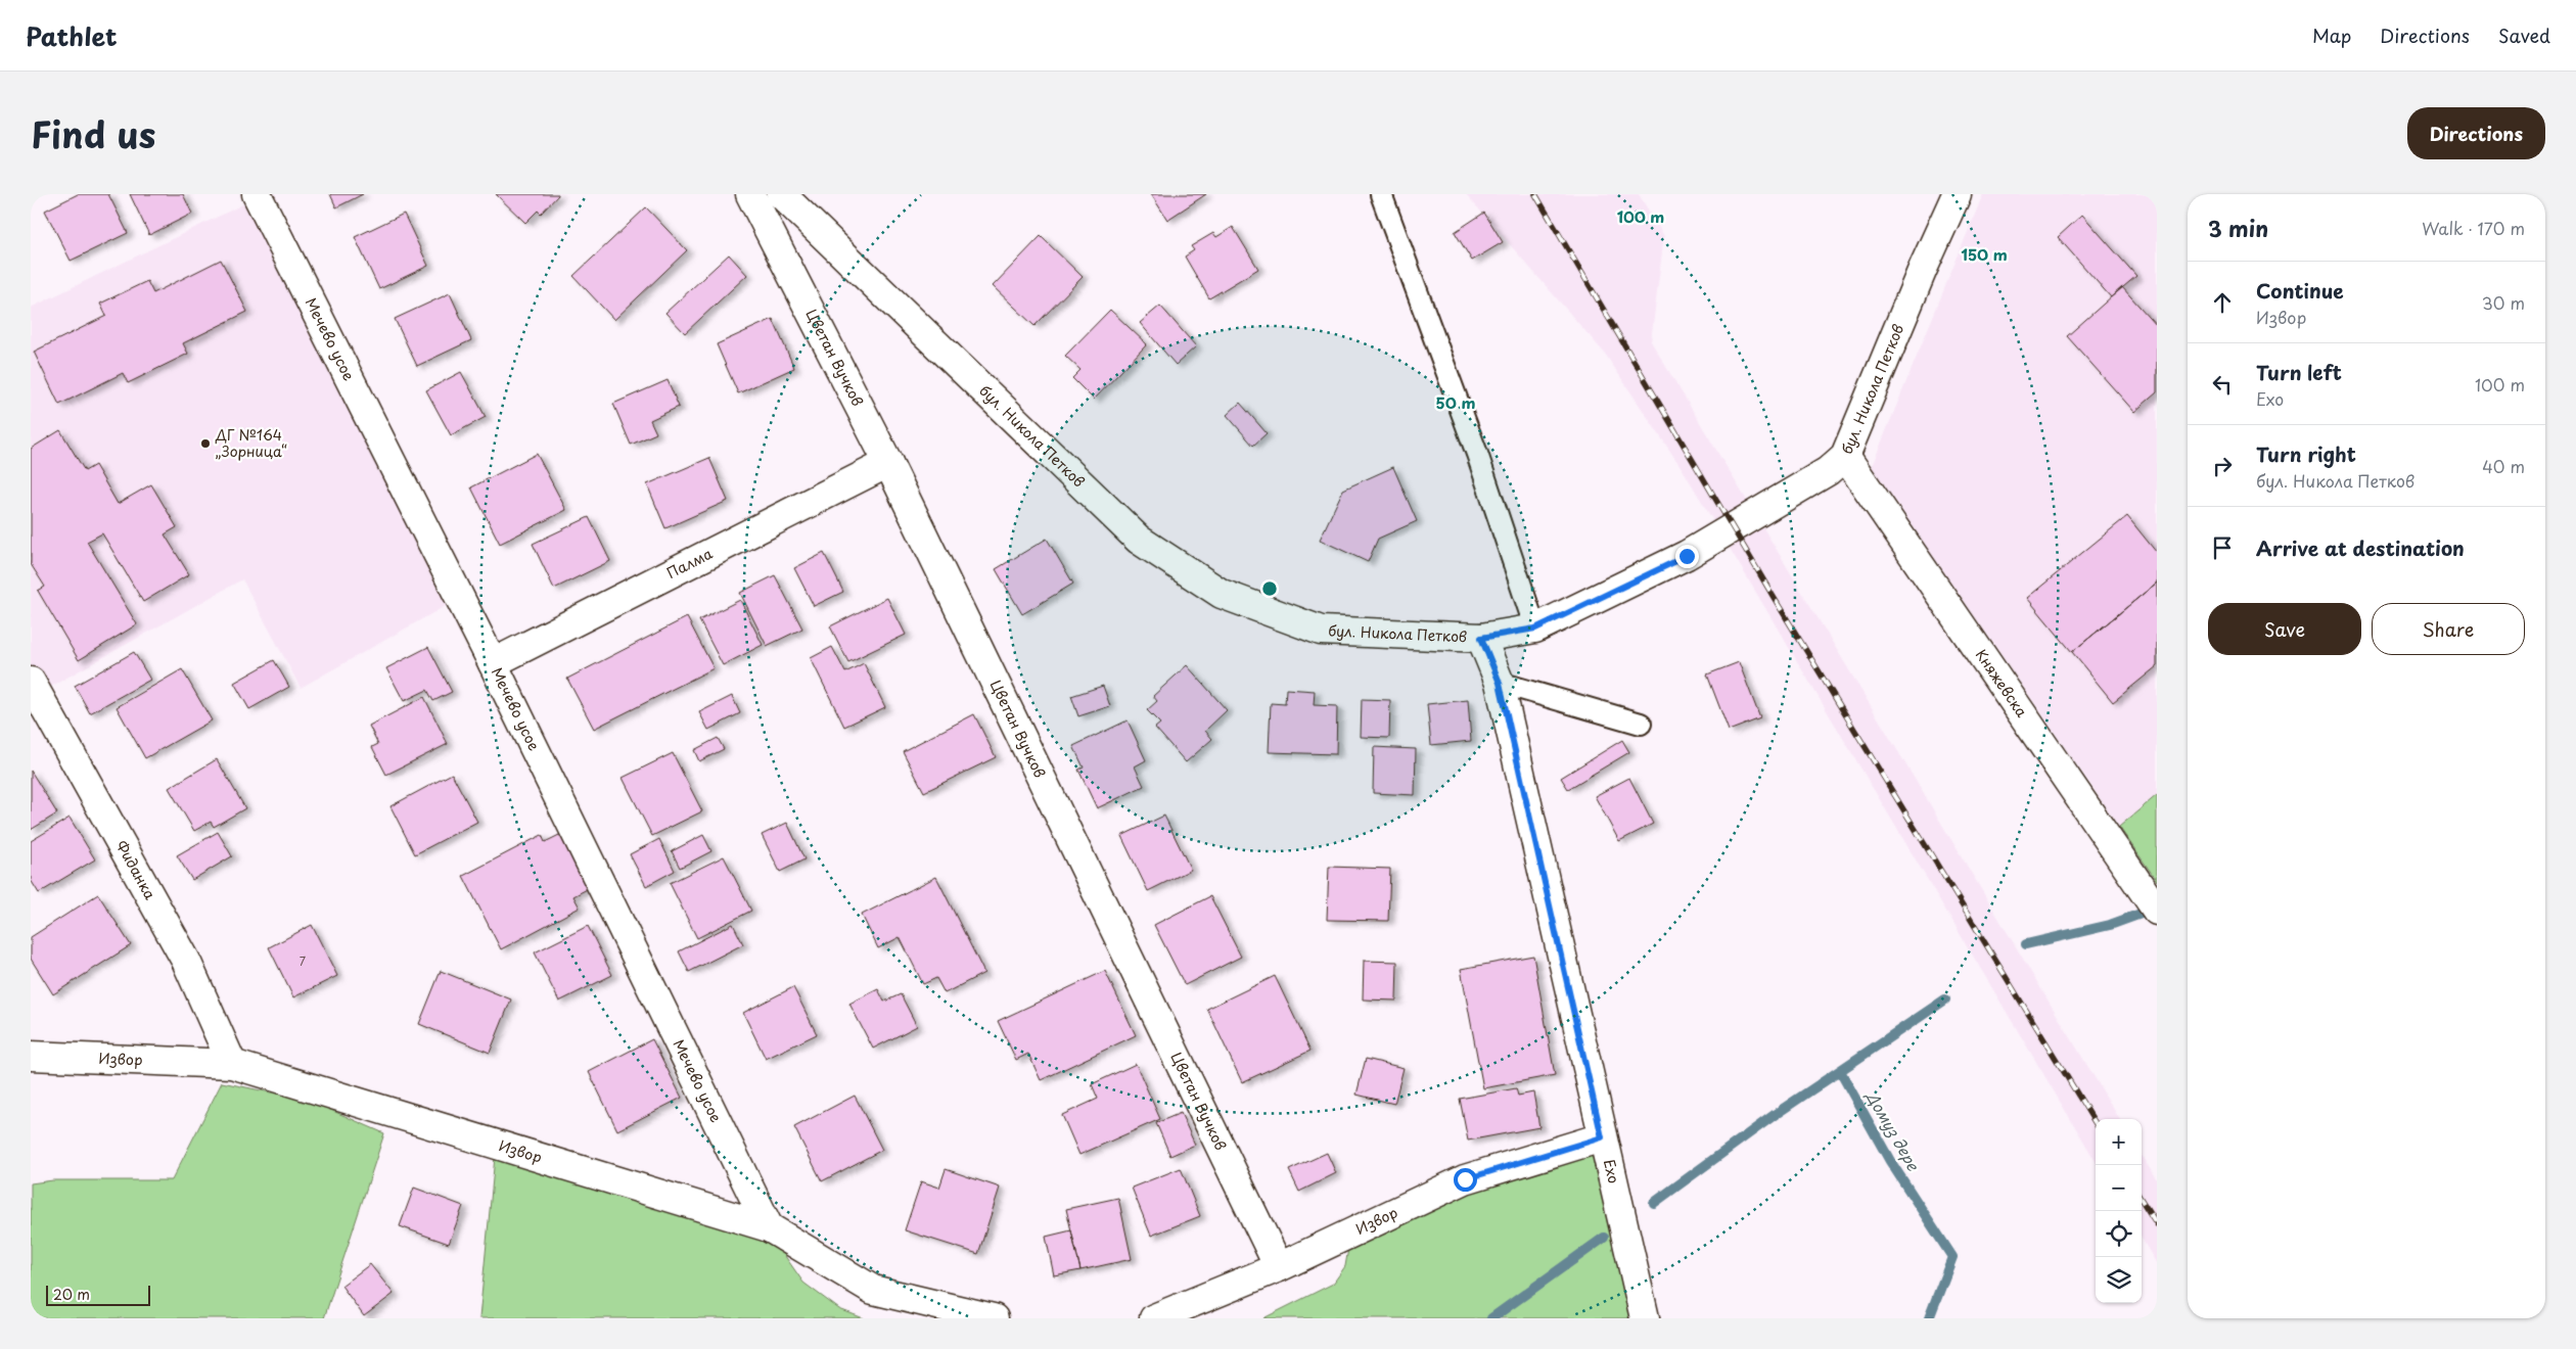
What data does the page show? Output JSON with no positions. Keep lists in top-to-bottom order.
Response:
{
  "streets": {
    "street": [
      "Мечево усое",
      "Цветан Вучков",
      "бул. Никола Петков",
      "Палма",
      "Княжевска",
      "Фиданка",
      "Извор",
      "Ехо"
    ]
  },
  "crossings": [
    ["Мечево усое", "Палма"],
    ["Мечево усое", "Извор"],
    ["Цветан Вучков", "Палма"],
    ["Цветан Вучков", "Извор"],
    ["бул. Никола Петков", "Княжевска"],
    ["бул. Никола Петков", "Ехо"],
    ["Фиданка", "Извор"],
    ["Извор", "Ехо"]
  ],
  "water": ["Домуз дере"],
  "places": ["ДГ №164 „Зорница“"],
  "house_numbers": ["7"],
  "scale_bar": "20 m",
  "page": {
    "header": "Pathlet",
    "nav": ["Map", "Directions", "Saved"],
    "title": "Find us",
    "buttons": [
      "Directions",
      ["Save", "Share"]
    ],
    "heading": ["3 min", "Walk · 170 m"],
    "list": [
      ["Continue", "Извор", "30 m"],
      ["Turn left", "Ехо", "100 m"],
      ["Turn right", "бул. Никола Петков", "40 m"],
      "Arrive at destination"
    ],
    "map_buttons": ["+", "−"],
    "scale": "20 m"
  },
  "rings": ["100 m", "150 m", "50 m"]
}
